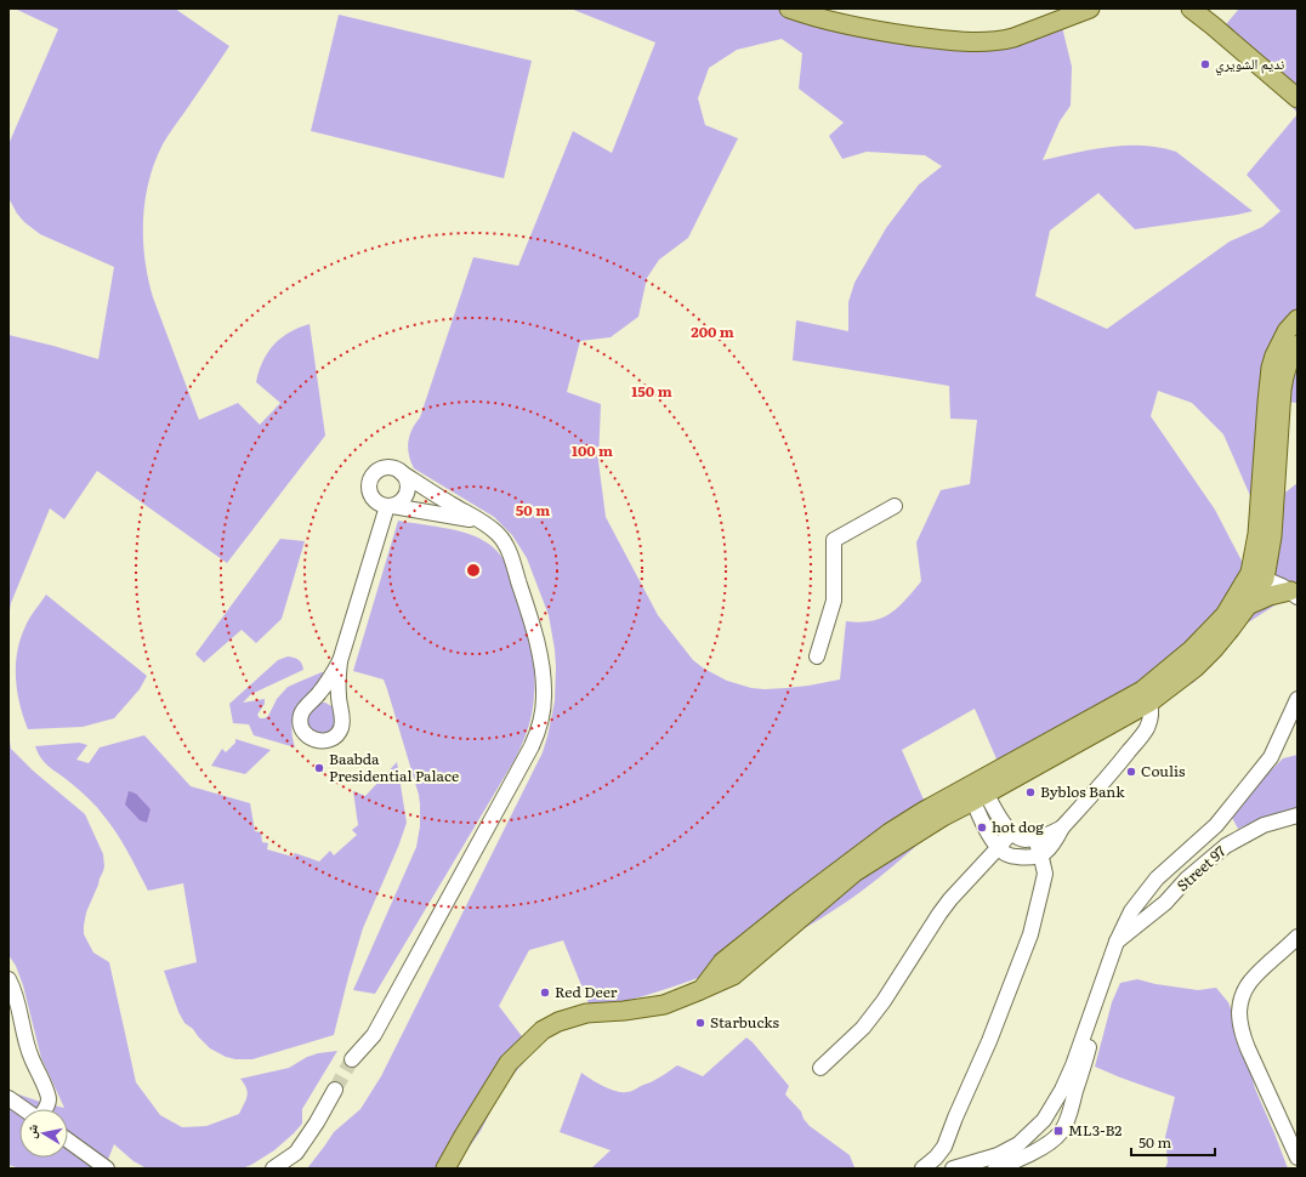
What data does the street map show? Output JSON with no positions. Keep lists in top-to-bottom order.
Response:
{
  "streets": {
    "street": ["Street 97"]
  },
  "places": {
    "other": [
      "نديم الشويري",
      "Baabda Presidential Palace",
      "Coulis",
      "Byblos Bank",
      "hot dog",
      "Red Deer",
      "Starbucks"
    ],
    "transit": ["ML3-B2"]
  },
  "scale_bar": "50 m",
  "north": "left",
  "rings": [
    "200 m",
    "150 m",
    "100 m",
    "50 m"
  ]
}
